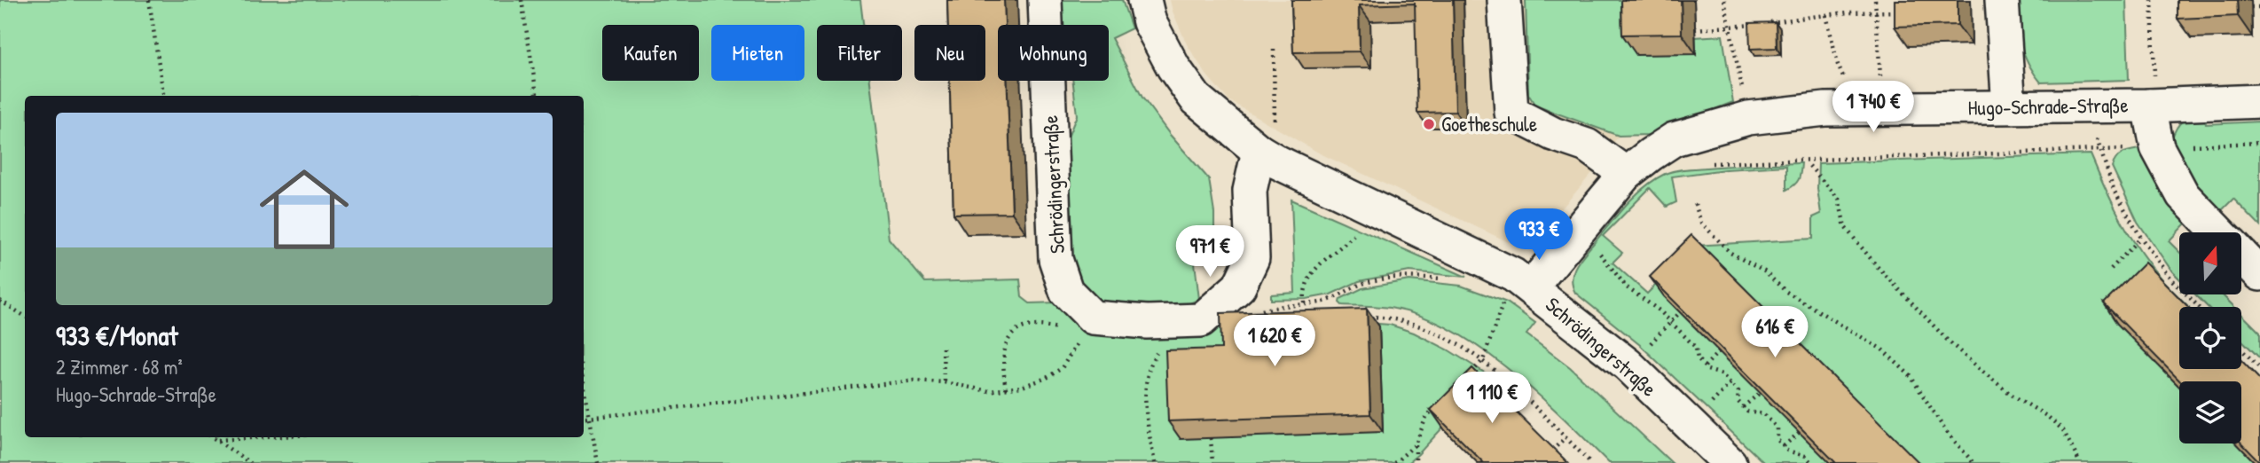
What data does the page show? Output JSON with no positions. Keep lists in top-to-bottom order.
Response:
{
  "streets": {
    "street": ["Hugo-Schrade-Straße", "Schrödingerstraße"]
  },
  "crossings": [
    ["Hugo-Schrade-Straße", "Schrödingerstraße"]
  ],
  "places": ["Goetheschule"],
  "north": "top",
  "page": {
    "chip": [
      "Kaufen",
      "Mieten",
      "Filter",
      "Neu",
      "Wohnung"
    ],
    "price": [
      "1 740 €",
      "933 €",
      "971 €",
      "616 €",
      "1 620 €",
      "1 110 €"
    ],
    "list": [
      {
        "name": "933 €/Monat",
        "note": "2 Zimmer · 68 m² · Hugo-Schrade-Straße"
      }
    ]
  }
}
